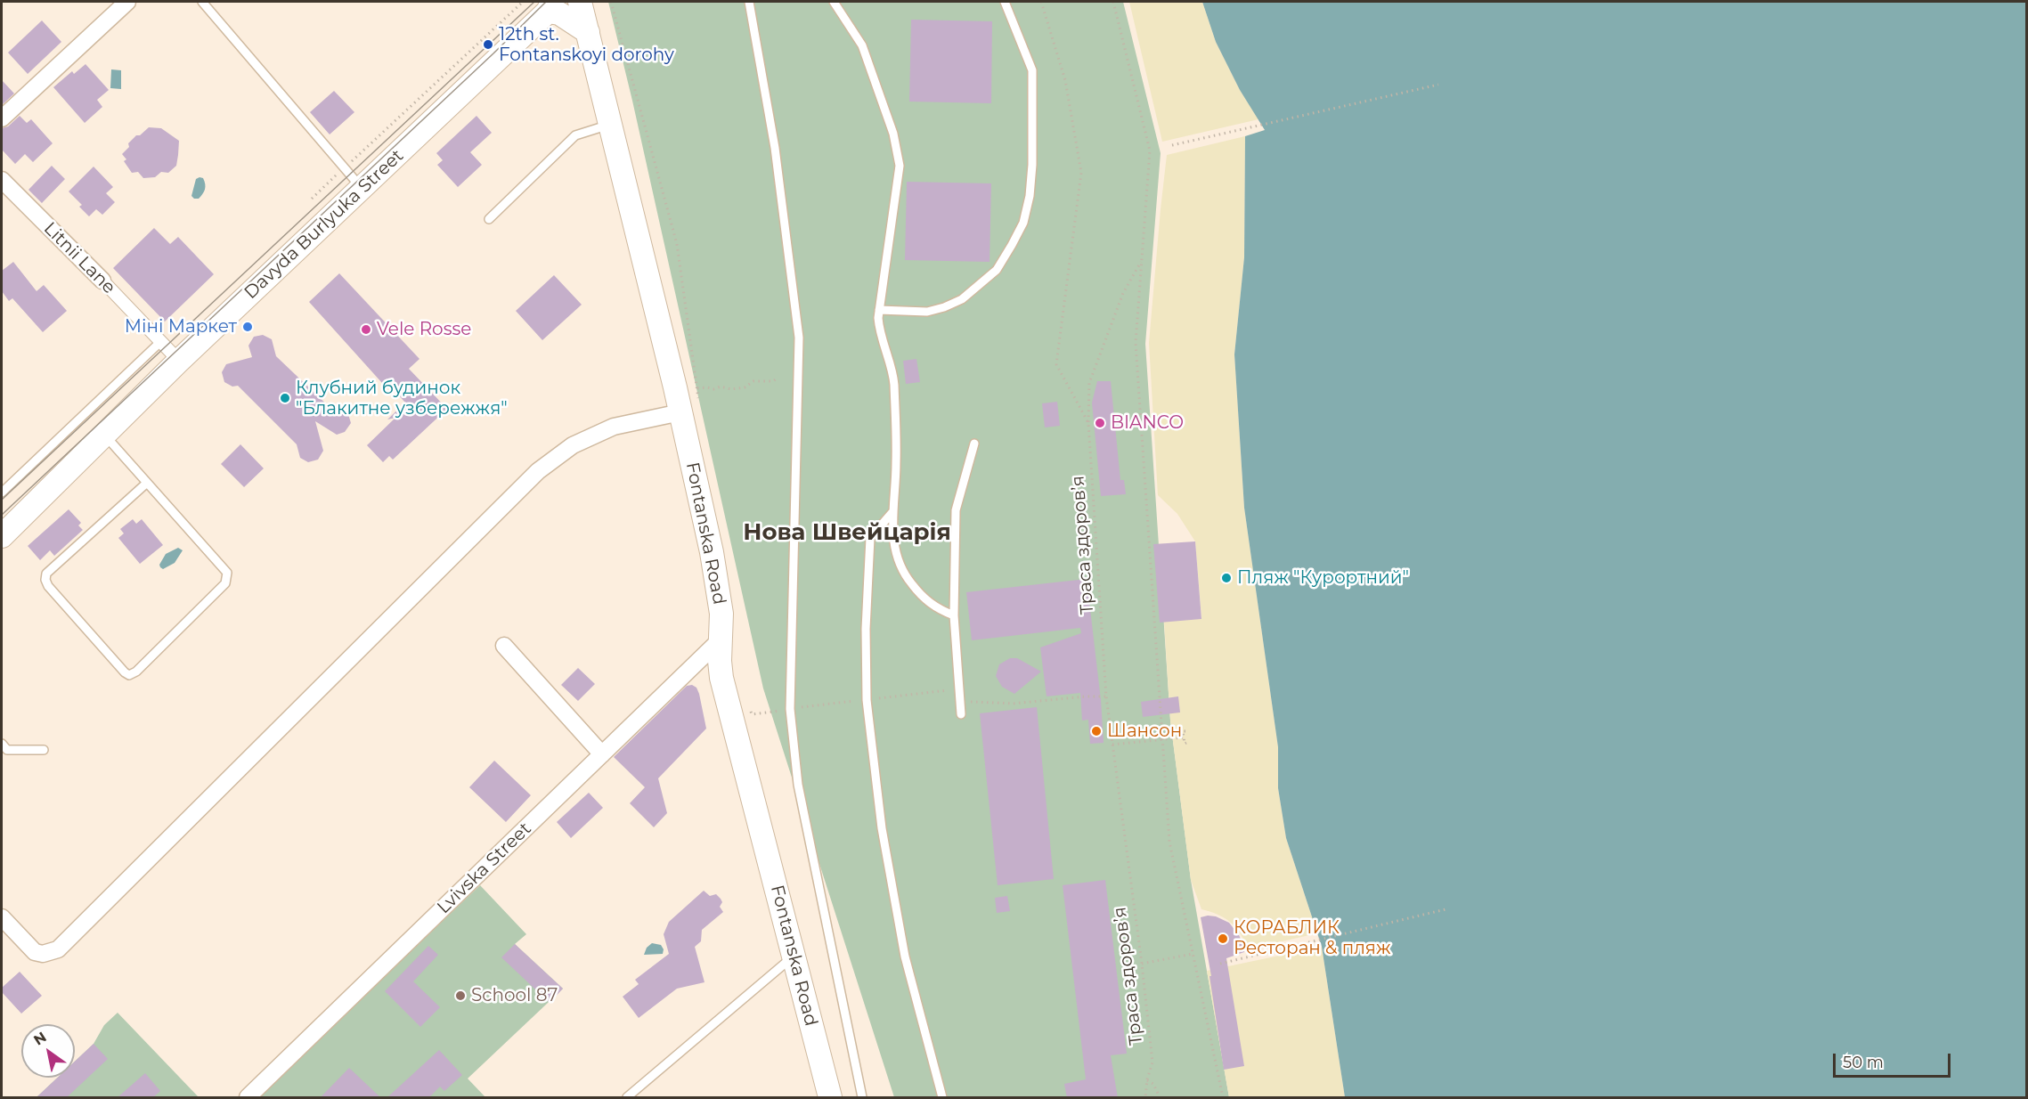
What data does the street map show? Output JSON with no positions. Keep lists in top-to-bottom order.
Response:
{
  "streets": {
    "main road": ["Davyda Burlyuka Street", "Fontanska Road"],
    "street": ["Litnii Lane", "Lvivska Street"],
    "path": ["Траса здоров’я"]
  },
  "crossings": [
    ["Davyda Burlyuka Street", "Litnii Lane"],
    ["Fontanska Road", "Lvivska Street"]
  ],
  "districts": ["Нова Швейцарія"],
  "places": [
    "12th st. Fontanskoyi dorohy",
    "Міні Маркет",
    "Vele Rosse",
    "Клубний будинок \"Блакитне узбережжя\"",
    "BIANCO",
    "Пляж \"Курортний\"",
    "Шансон",
    "КОРАБЛИК Ресторан & пляж",
    "School 87"
  ],
  "scale_bar": "50 m",
  "north": "top left"
}
